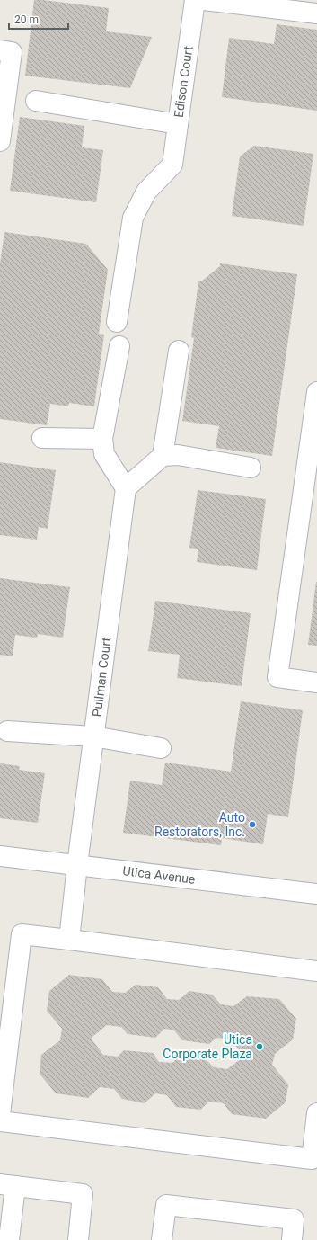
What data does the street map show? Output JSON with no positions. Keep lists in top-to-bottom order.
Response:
{
  "streets": {
    "street": ["Edison Court", "Pullman Court", "Utica Avenue"]
  },
  "crossings": [
    ["Pullman Court", "Utica Avenue"]
  ],
  "places": ["Auto Restorators, Inc.", "Utica Corporate Plaza"],
  "scale_bar": "20 m"
}
